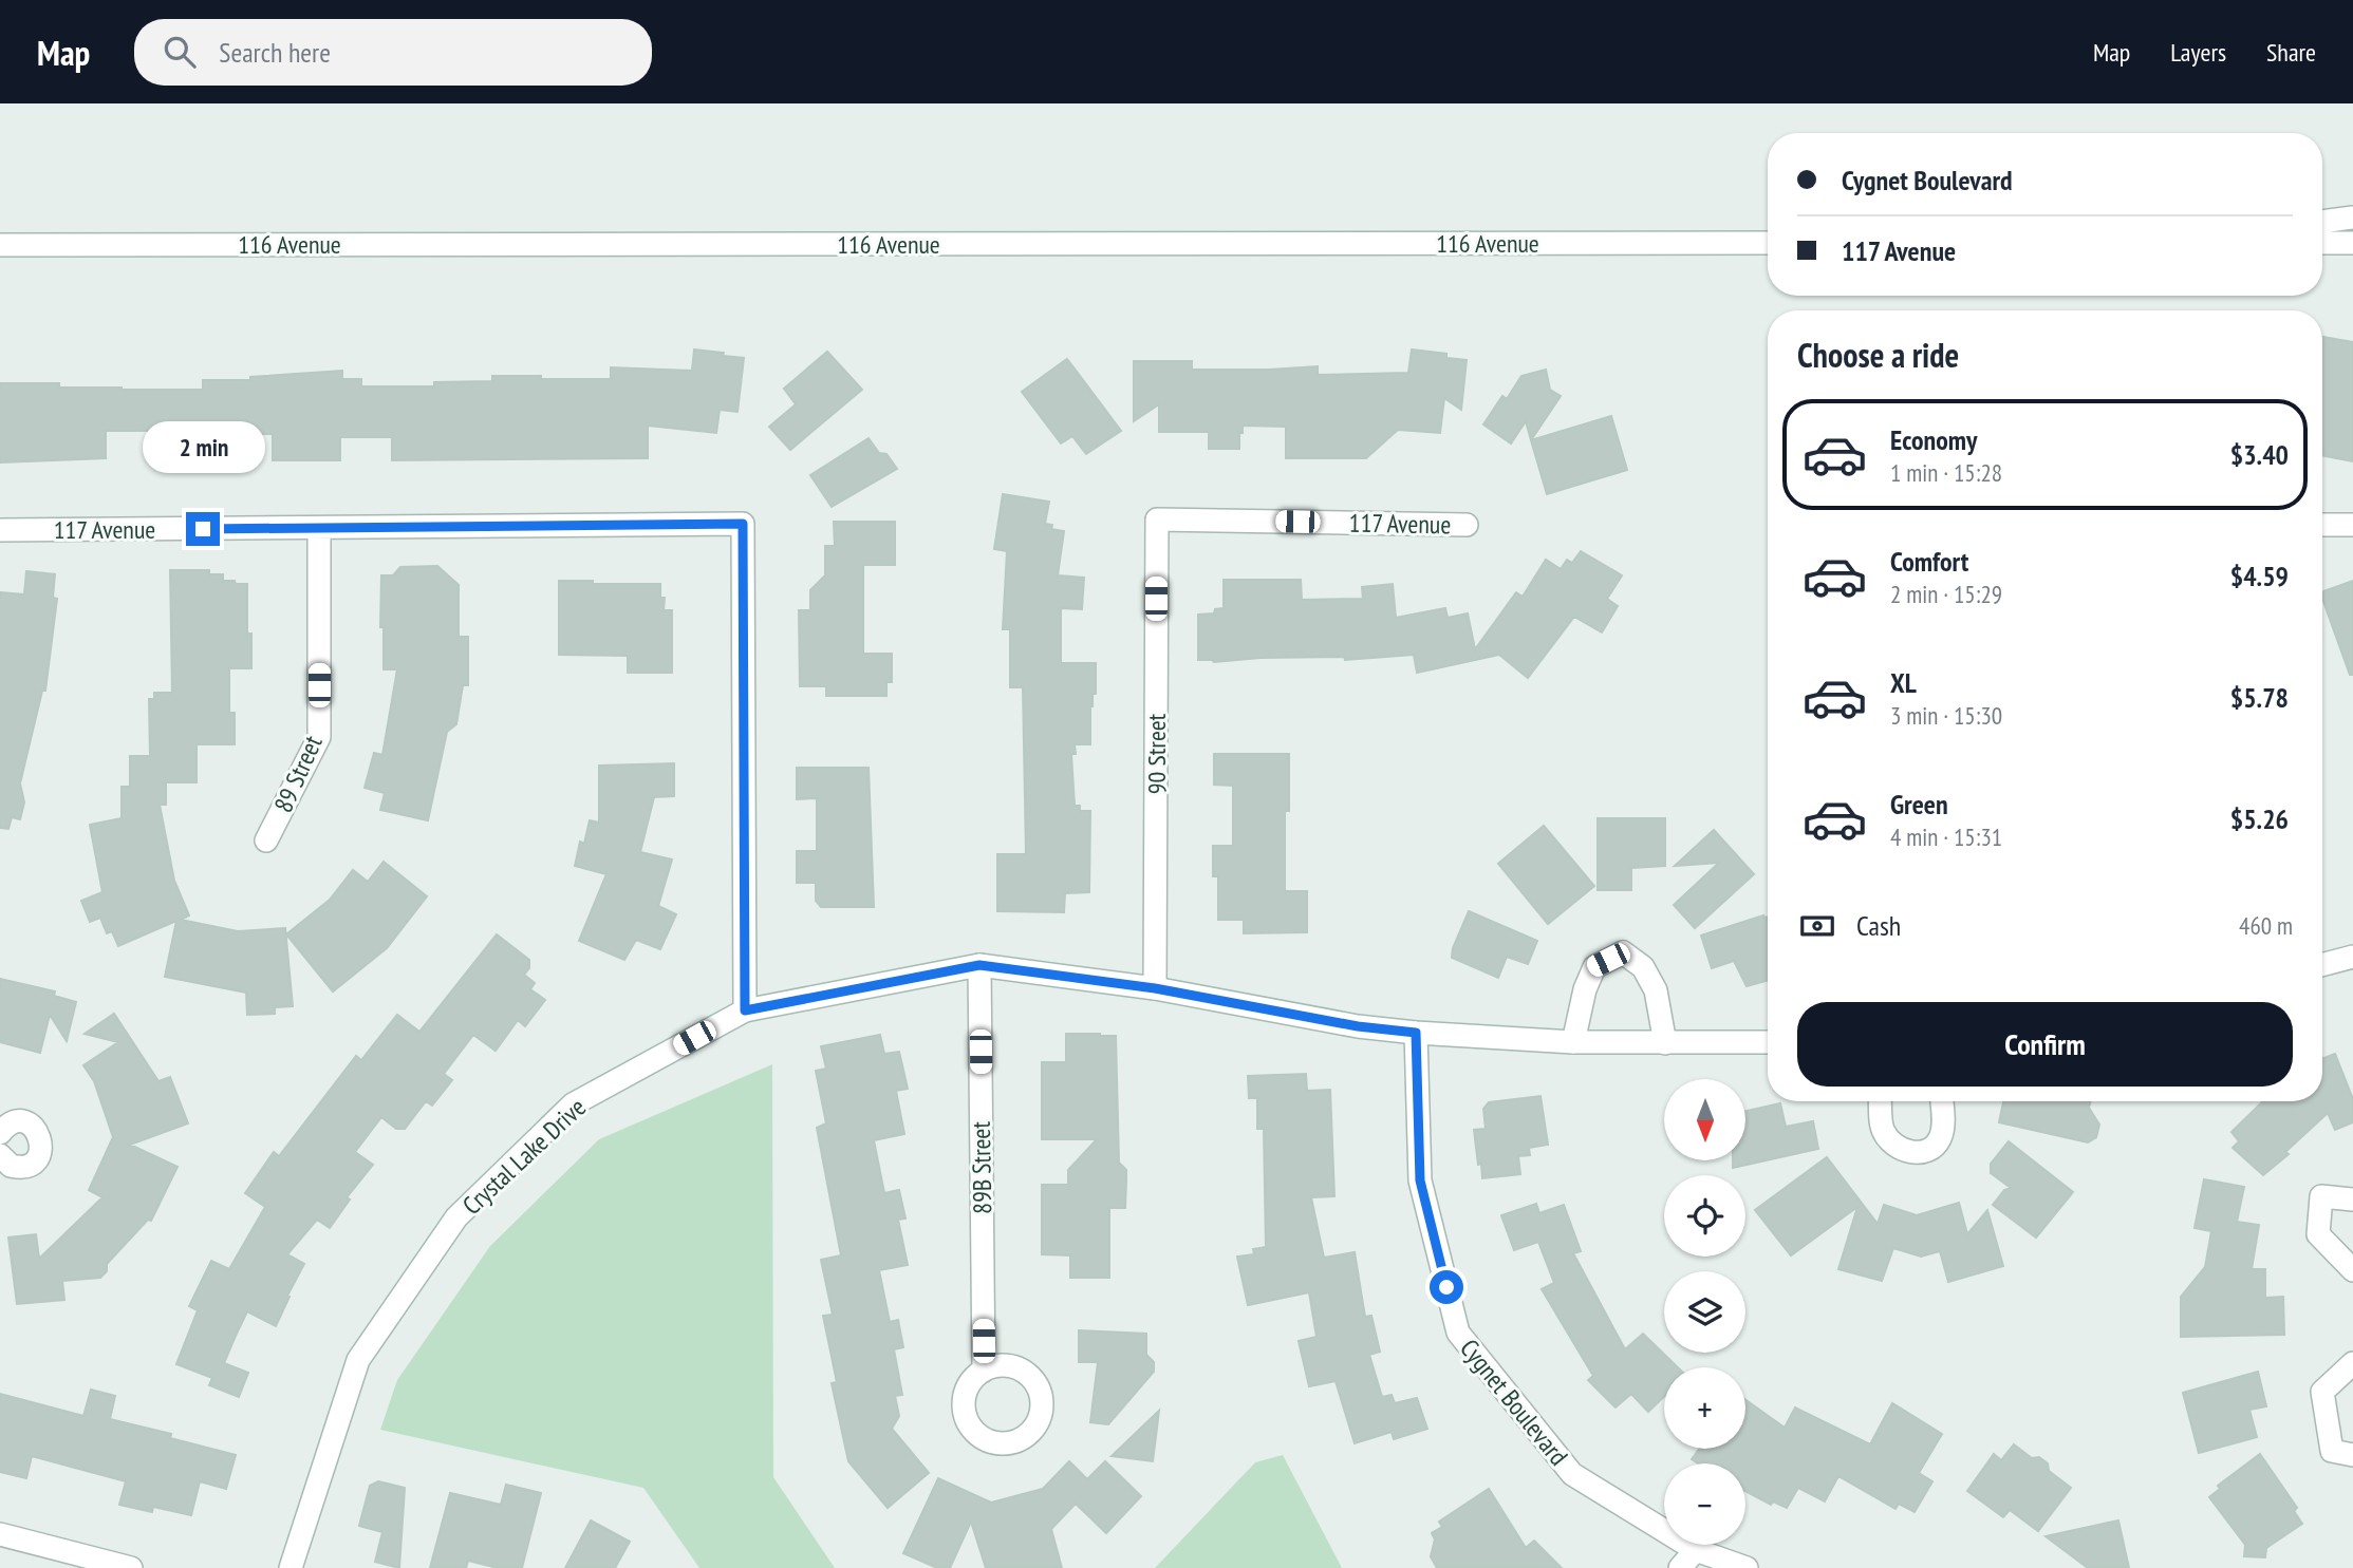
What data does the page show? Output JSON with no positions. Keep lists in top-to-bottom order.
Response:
{
  "streets": {
    "street": [
      "116 Avenue",
      "117 Avenue",
      "90 Street",
      "89 Street",
      "Crystal Lake Drive",
      "89B Street",
      "Cygnet Boulevard"
    ]
  },
  "crossings": [
    ["117 Avenue", "90 Street"],
    ["117 Avenue", "89 Street"],
    ["117 Avenue", "Crystal Lake Drive"],
    ["90 Street", "Crystal Lake Drive"],
    ["Crystal Lake Drive", "89B Street"],
    ["Crystal Lake Drive", "Cygnet Boulevard"]
  ],
  "north": "bottom",
  "page": {
    "header": "Map",
    "search": "Search here",
    "nav": ["Map", "Layers", "Share"],
    "banner": ["Cygnet Boulevard", "117 Avenue"],
    "heading": "Choose a ride",
    "list": [
      {
        "name": "Economy",
        "note": "1 min · 15:28",
        "value": "$3.40"
      },
      {
        "name": "Comfort",
        "note": "2 min · 15:29",
        "value": "$4.59"
      },
      {
        "name": "XL",
        "note": "3 min · 15:30",
        "value": "$5.78"
      },
      {
        "name": "Green",
        "note": "4 min · 15:31",
        "value": "$5.26"
      }
    ],
    "bubble": "2 min",
    "pay": ["Cash", "460 m"],
    "buttons": "Confirm",
    "map_buttons": ["+", "−"]
  }
}
